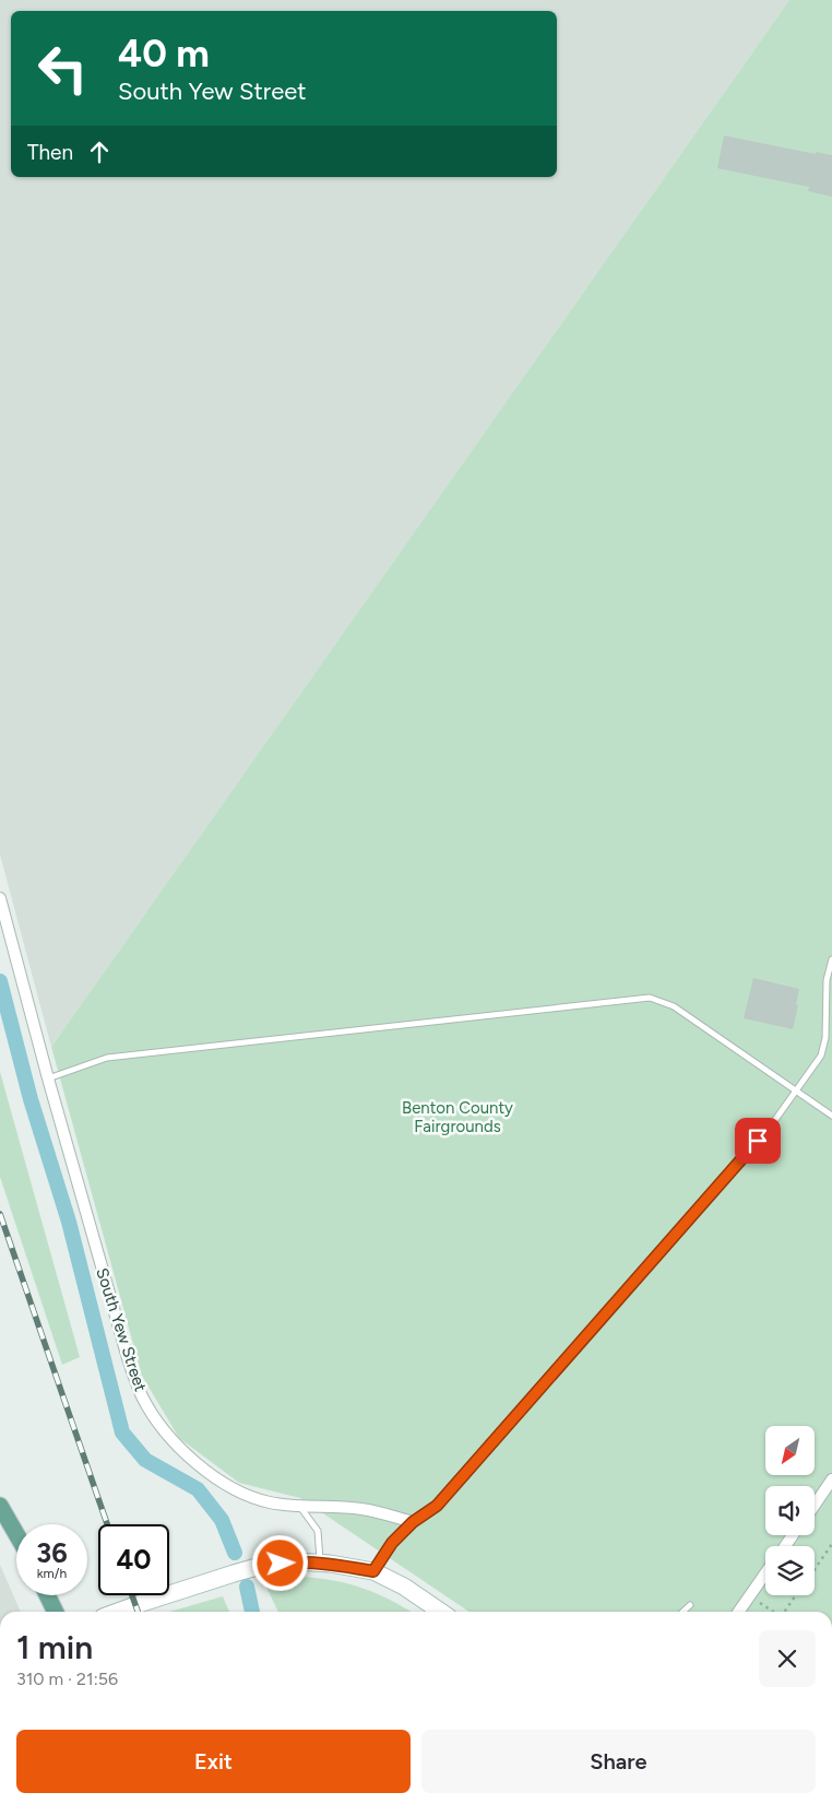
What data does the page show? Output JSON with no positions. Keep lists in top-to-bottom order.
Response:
{
  "streets": {
    "street": ["South Yew Street"]
  },
  "parks": ["Benton County Fairgrounds"],
  "north": "bottom left",
  "page": {
    "turn": ["40 m", "South Yew Street"],
    "then": "Then",
    "speed": "36 km/h",
    "limit": "40",
    "heading": ["1 min", "310 m · 21:56"],
    "buttons": ["Exit", "Share"]
  }
}
